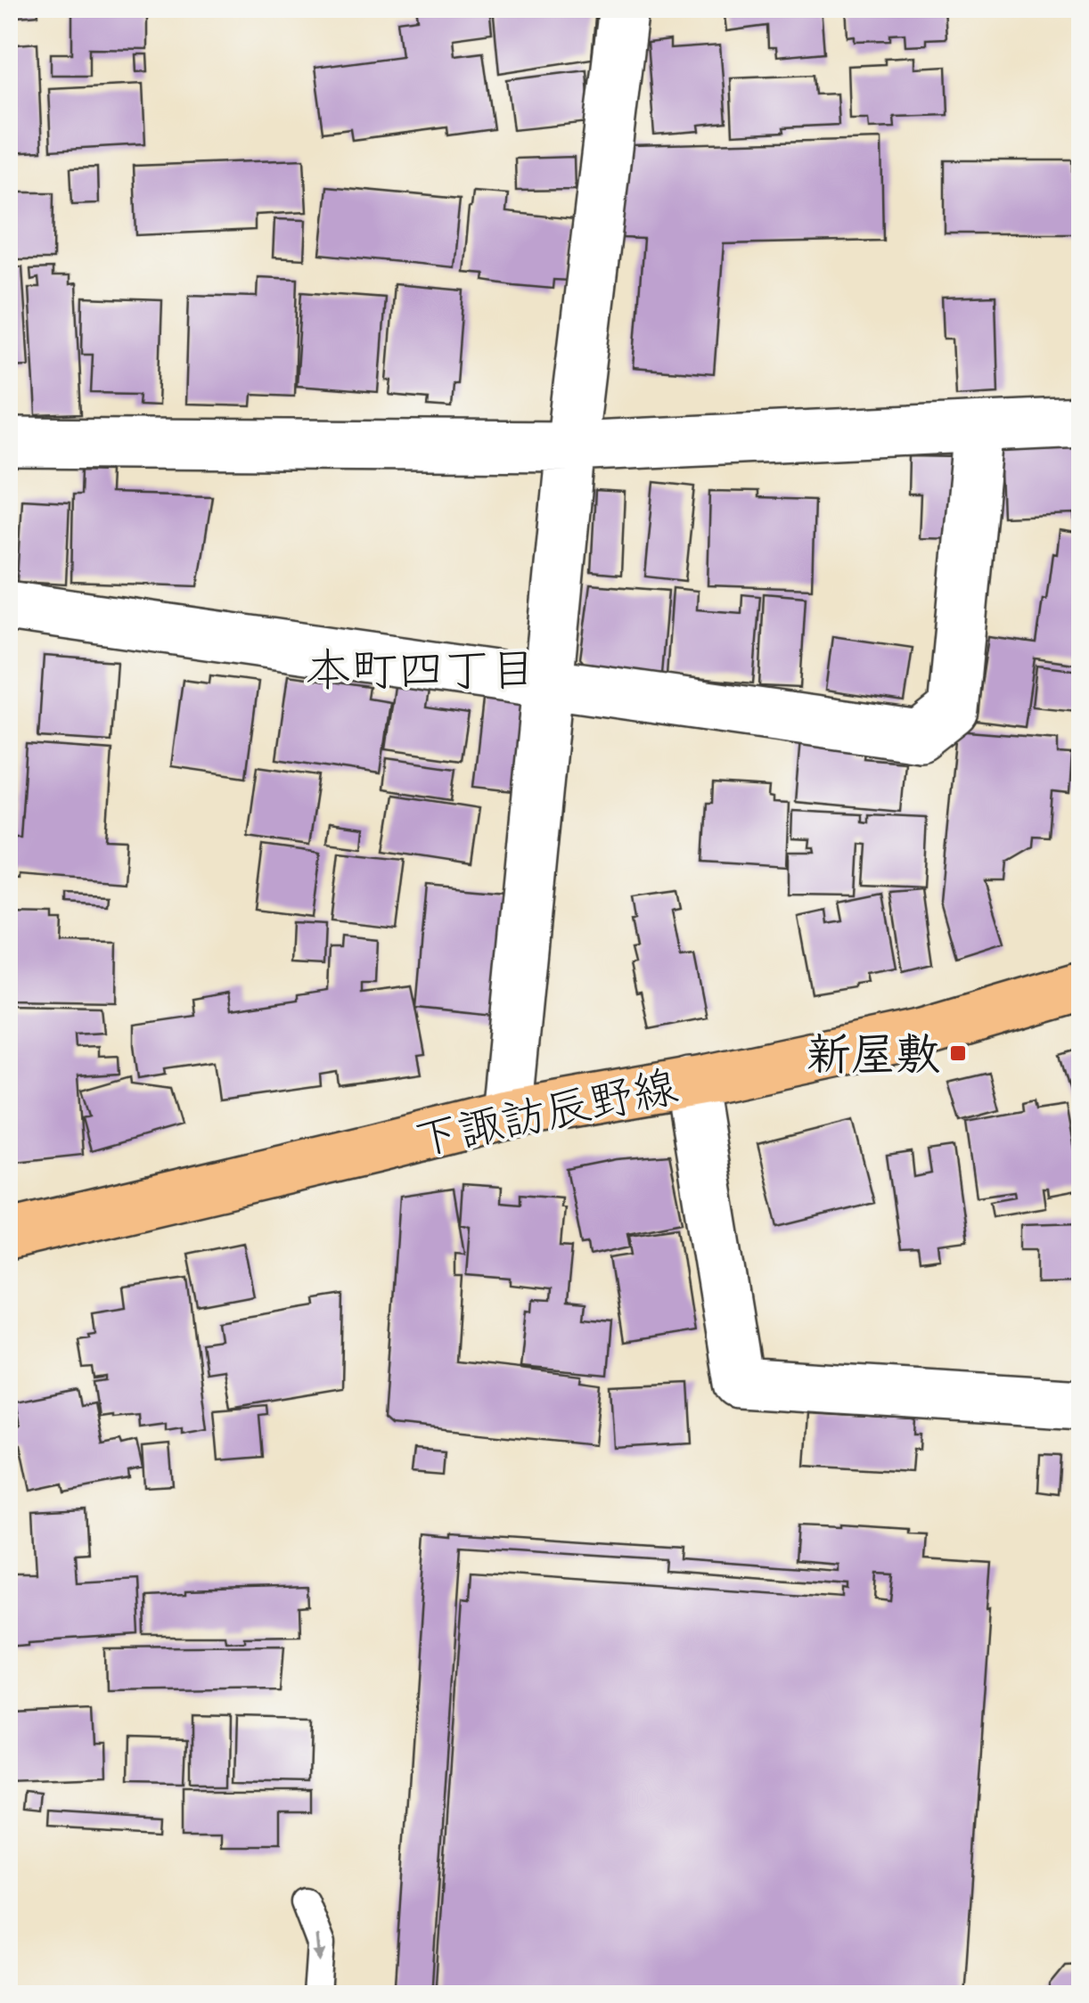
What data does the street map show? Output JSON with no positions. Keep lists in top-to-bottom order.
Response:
{
  "streets": {
    "main road": ["下諏訪辰野線"]
  },
  "districts": ["本町四丁目"],
  "places": {
    "transit": ["新屋敷"]
  }
}
